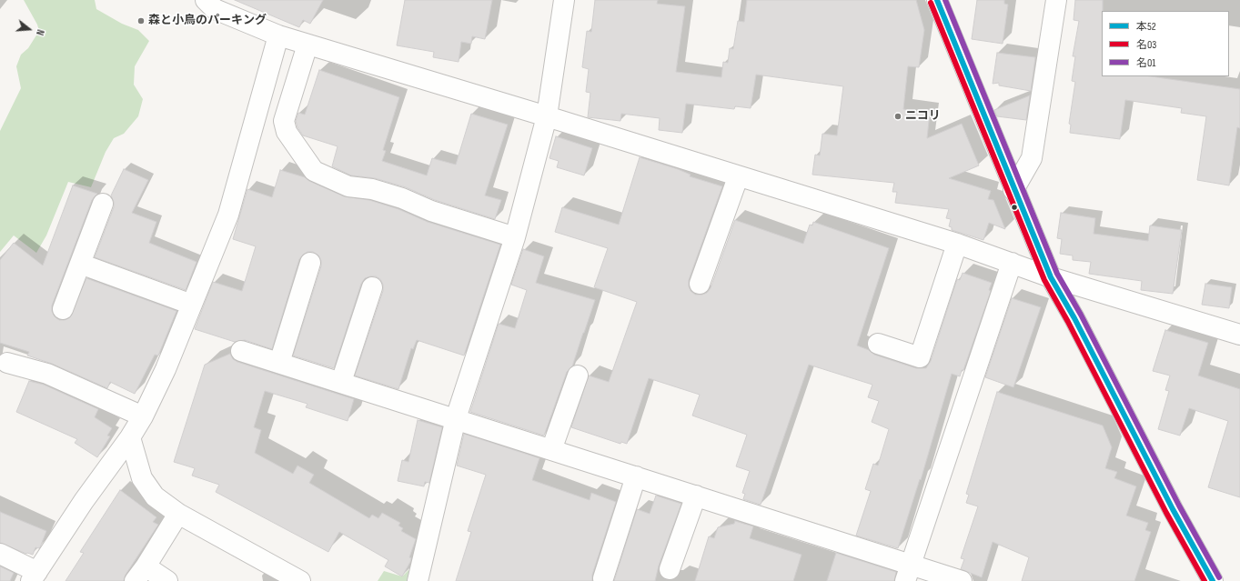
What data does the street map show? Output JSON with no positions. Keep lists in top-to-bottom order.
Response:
{
  "places": ["森と小鳥のパーキング", "ニコリ"],
  "lines": ["transit line 本52", "transit line 名01", "transit line 名03"],
  "legend": ["本52", "名03", "名01"],
  "north": "right"
}
